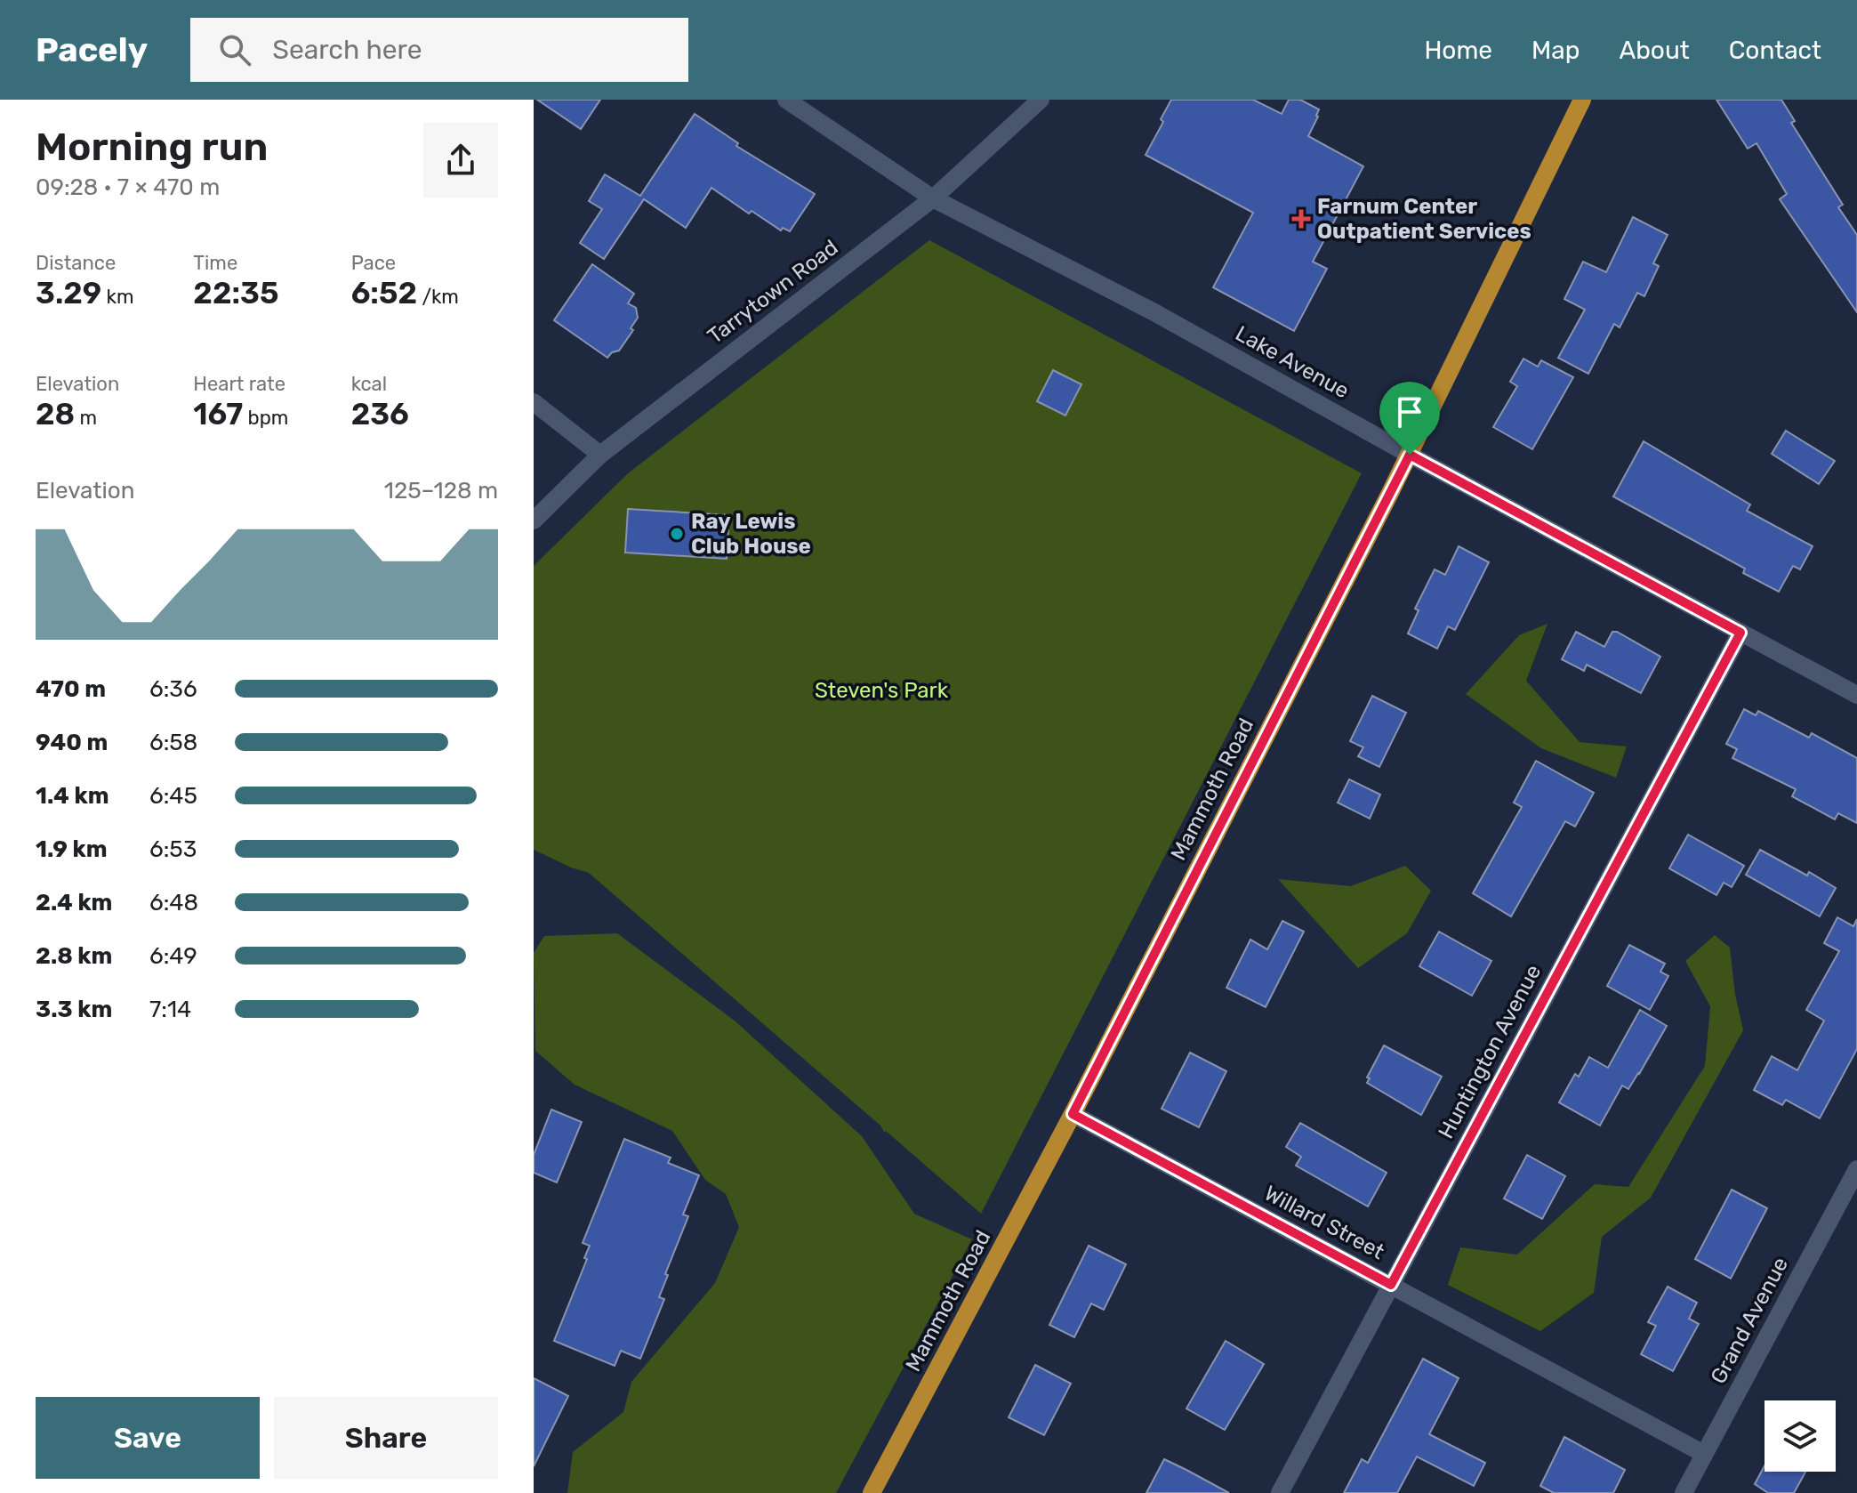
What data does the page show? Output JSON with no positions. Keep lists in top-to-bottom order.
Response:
{
  "streets": {
    "main road": ["Mammoth Road"],
    "street": [
      "Tarrytown Road",
      "Lake Avenue",
      "Huntington Avenue",
      "Willard Street",
      "Grand Avenue"
    ]
  },
  "crossings": [
    ["Tarrytown Road", "Lake Avenue"],
    ["Lake Avenue", "Mammoth Road"],
    ["Lake Avenue", "Huntington Avenue"],
    ["Mammoth Road", "Willard Street"],
    ["Huntington Avenue", "Willard Street"],
    ["Willard Street", "Grand Avenue"]
  ],
  "parks": ["Steven's Park"],
  "places": {
    "health": ["Farnum Center Outpatient Services"],
    "other": ["Ray Lewis Club House"]
  },
  "page": {
    "header": "Pacely",
    "search": "Search here",
    "nav": [
      "Home",
      "Map",
      "About",
      "Contact"
    ],
    "heading": ["Morning run", "09:28 · 7 × 470 m"],
    "stats": [
      ["Distance", "3.29 km"],
      ["Time", "22:35"],
      ["Pace", "6:52 /km"],
      ["Elevation", "28 m"],
      ["Heart rate", "167 bpm"],
      ["kcal", "236"]
    ],
    "chart": ["Elevation", "125–128 m"],
    "list": [
      {
        "name": "470 m",
        "note": "6:36"
      },
      {
        "name": "940 m",
        "note": "6:58"
      },
      {
        "name": "1.4 km",
        "note": "6:45"
      },
      {
        "name": "1.9 km",
        "note": "6:53"
      },
      {
        "name": "2.4 km",
        "note": "6:48"
      },
      {
        "name": "2.8 km",
        "note": "6:49"
      },
      {
        "name": "3.3 km",
        "note": "7:14"
      }
    ],
    "buttons": ["Save", "Share"]
  }
}
